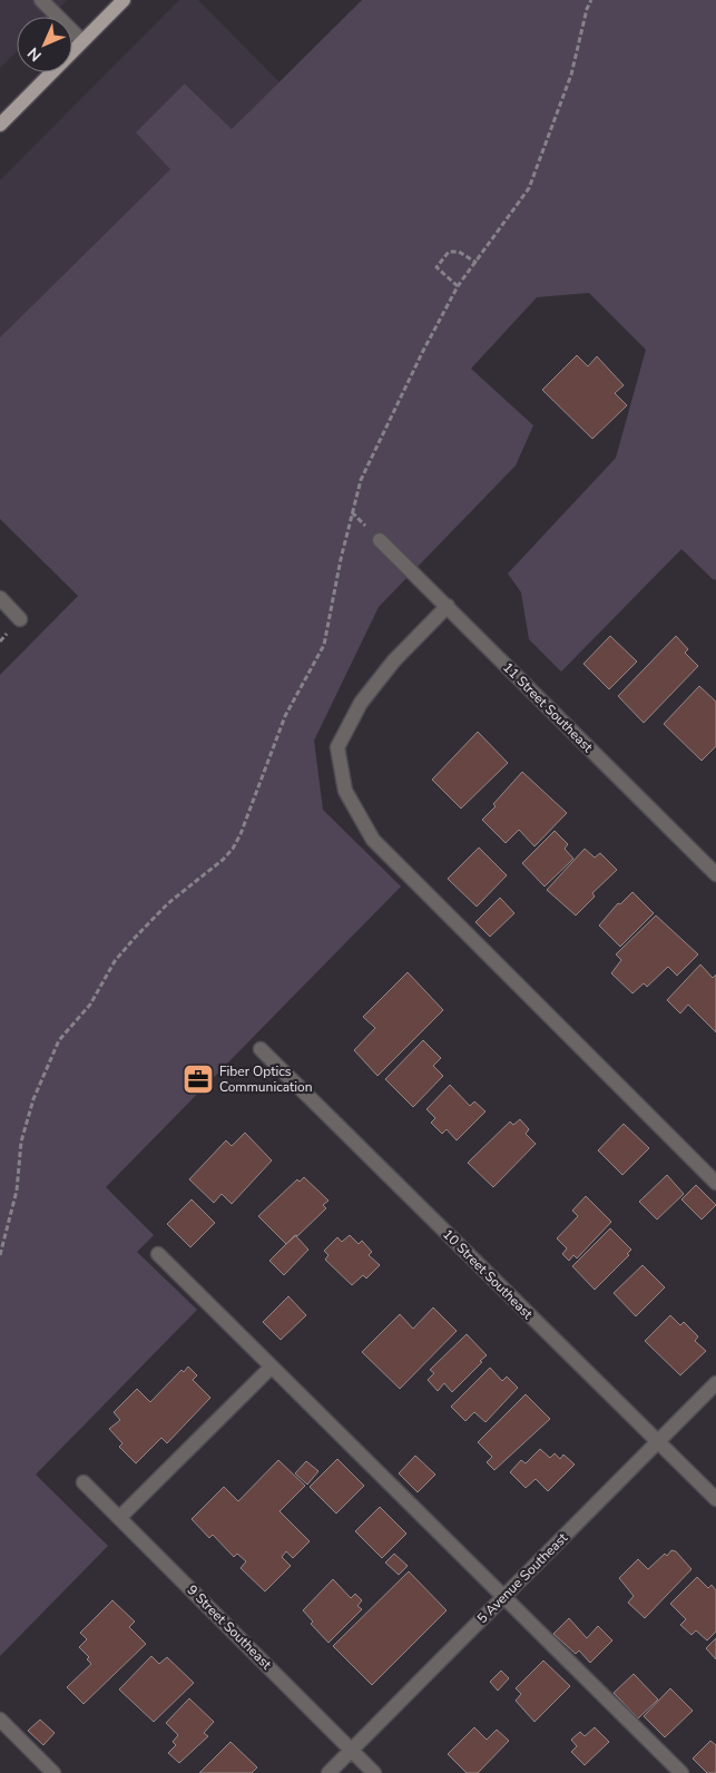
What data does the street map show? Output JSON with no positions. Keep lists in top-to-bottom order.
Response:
{
  "streets": {
    "street": [
      "11 Street Southeast",
      "10 Street Southeast",
      "5 Avenue Southeast",
      "9 Street Southeast"
    ]
  },
  "crossings": [
    ["10 Street Southeast", "5 Avenue Southeast"],
    ["5 Avenue Southeast", "9 Street Southeast"]
  ],
  "places": {
    "office": ["Fiber Optics Communication"]
  },
  "north": "bottom left"
}
